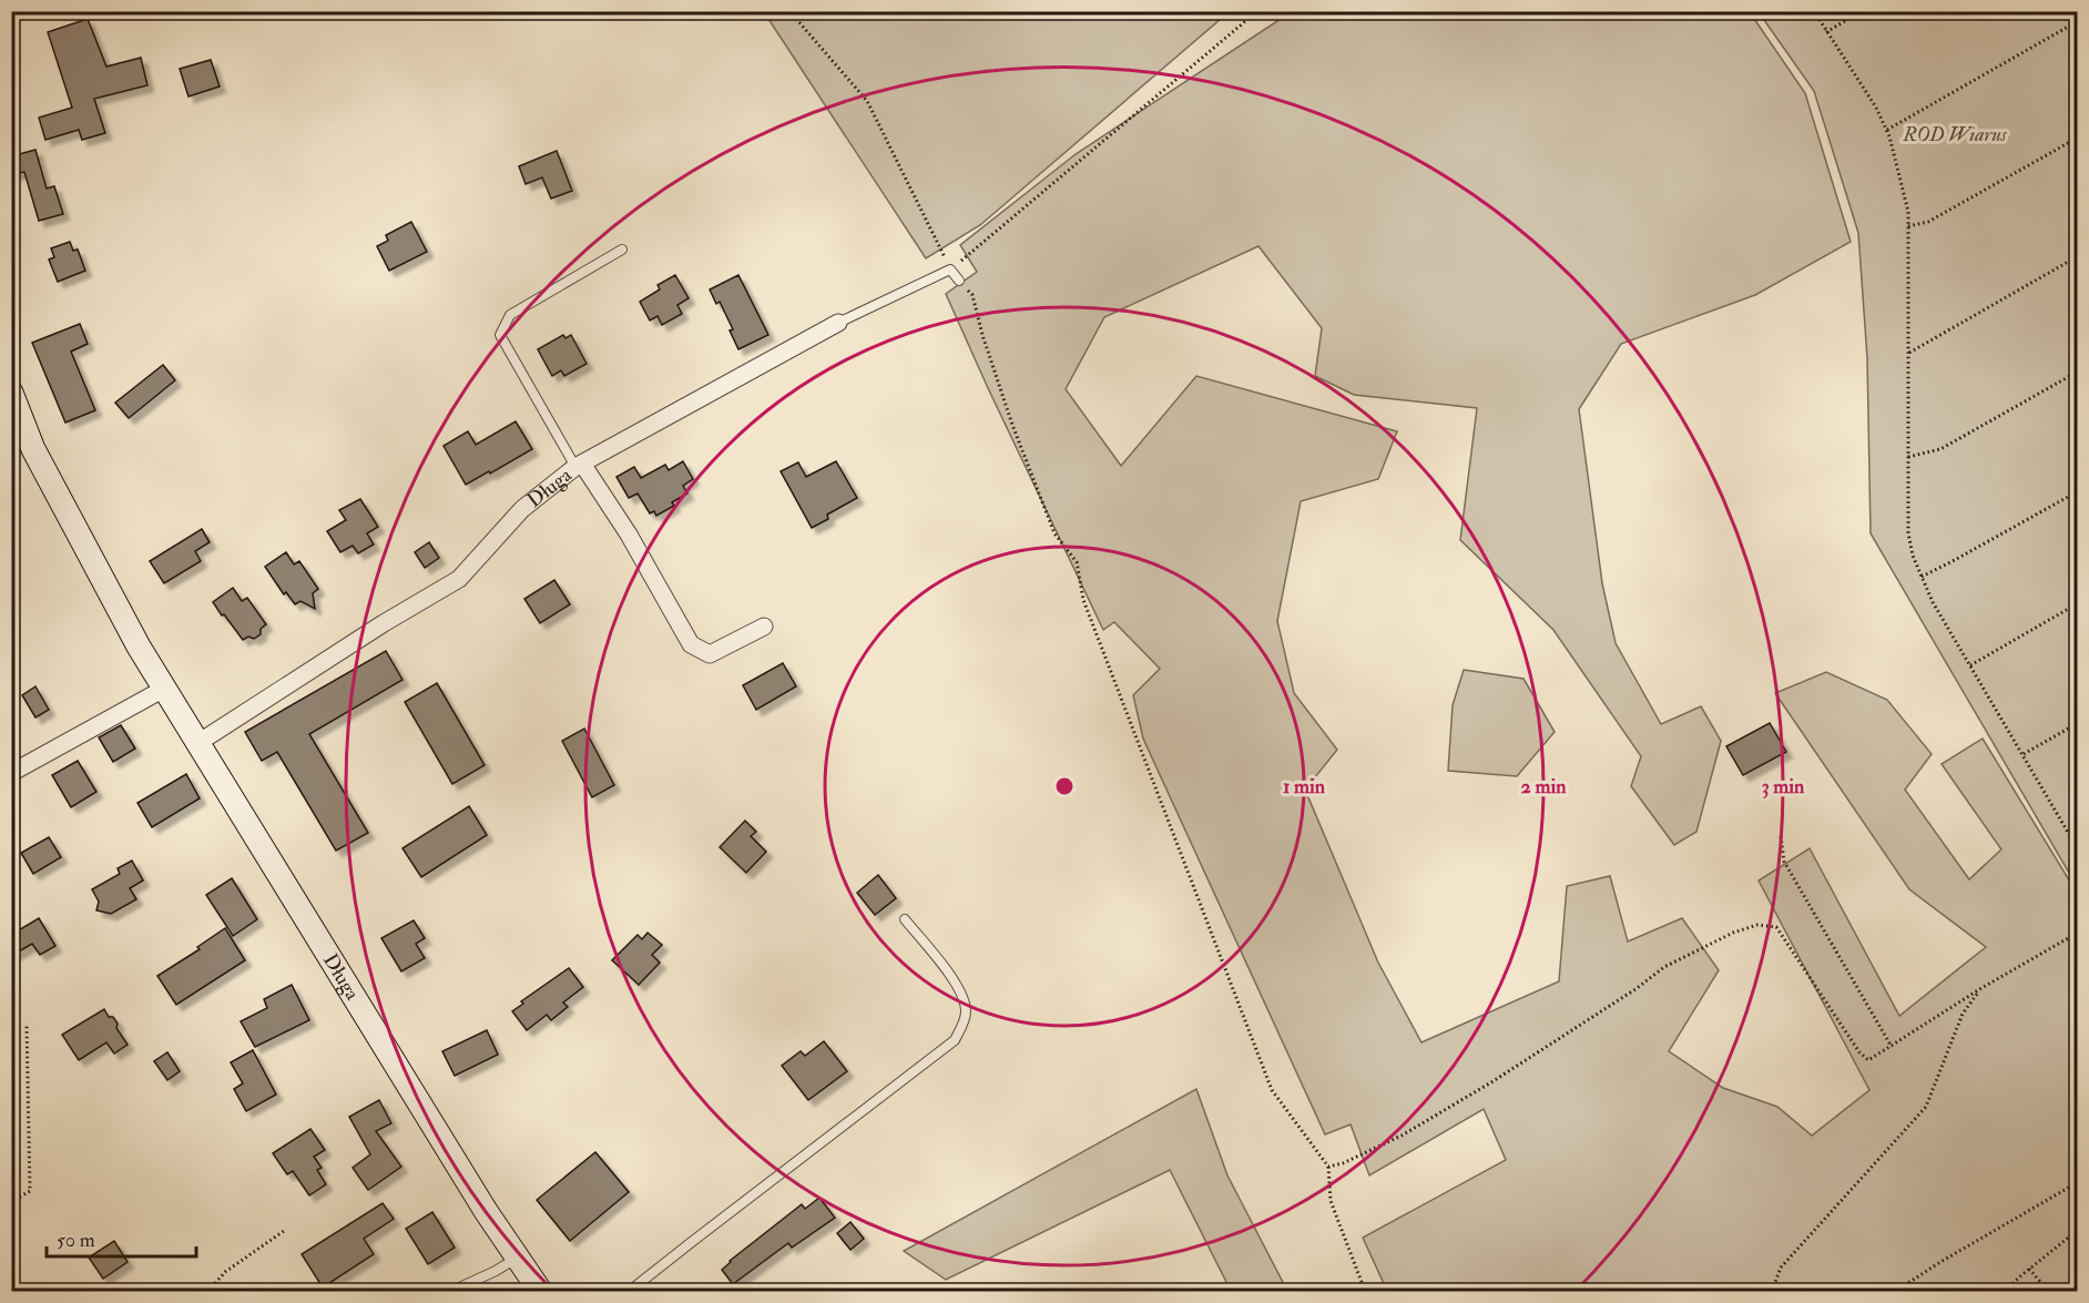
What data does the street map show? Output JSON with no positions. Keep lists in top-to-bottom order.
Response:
{
  "streets": {
    "street": ["Długa"]
  },
  "parks": ["ROD Wiarus"],
  "scale_bar": "50 m",
  "rings": ["1 min", "2 min", "3 min"]
}
